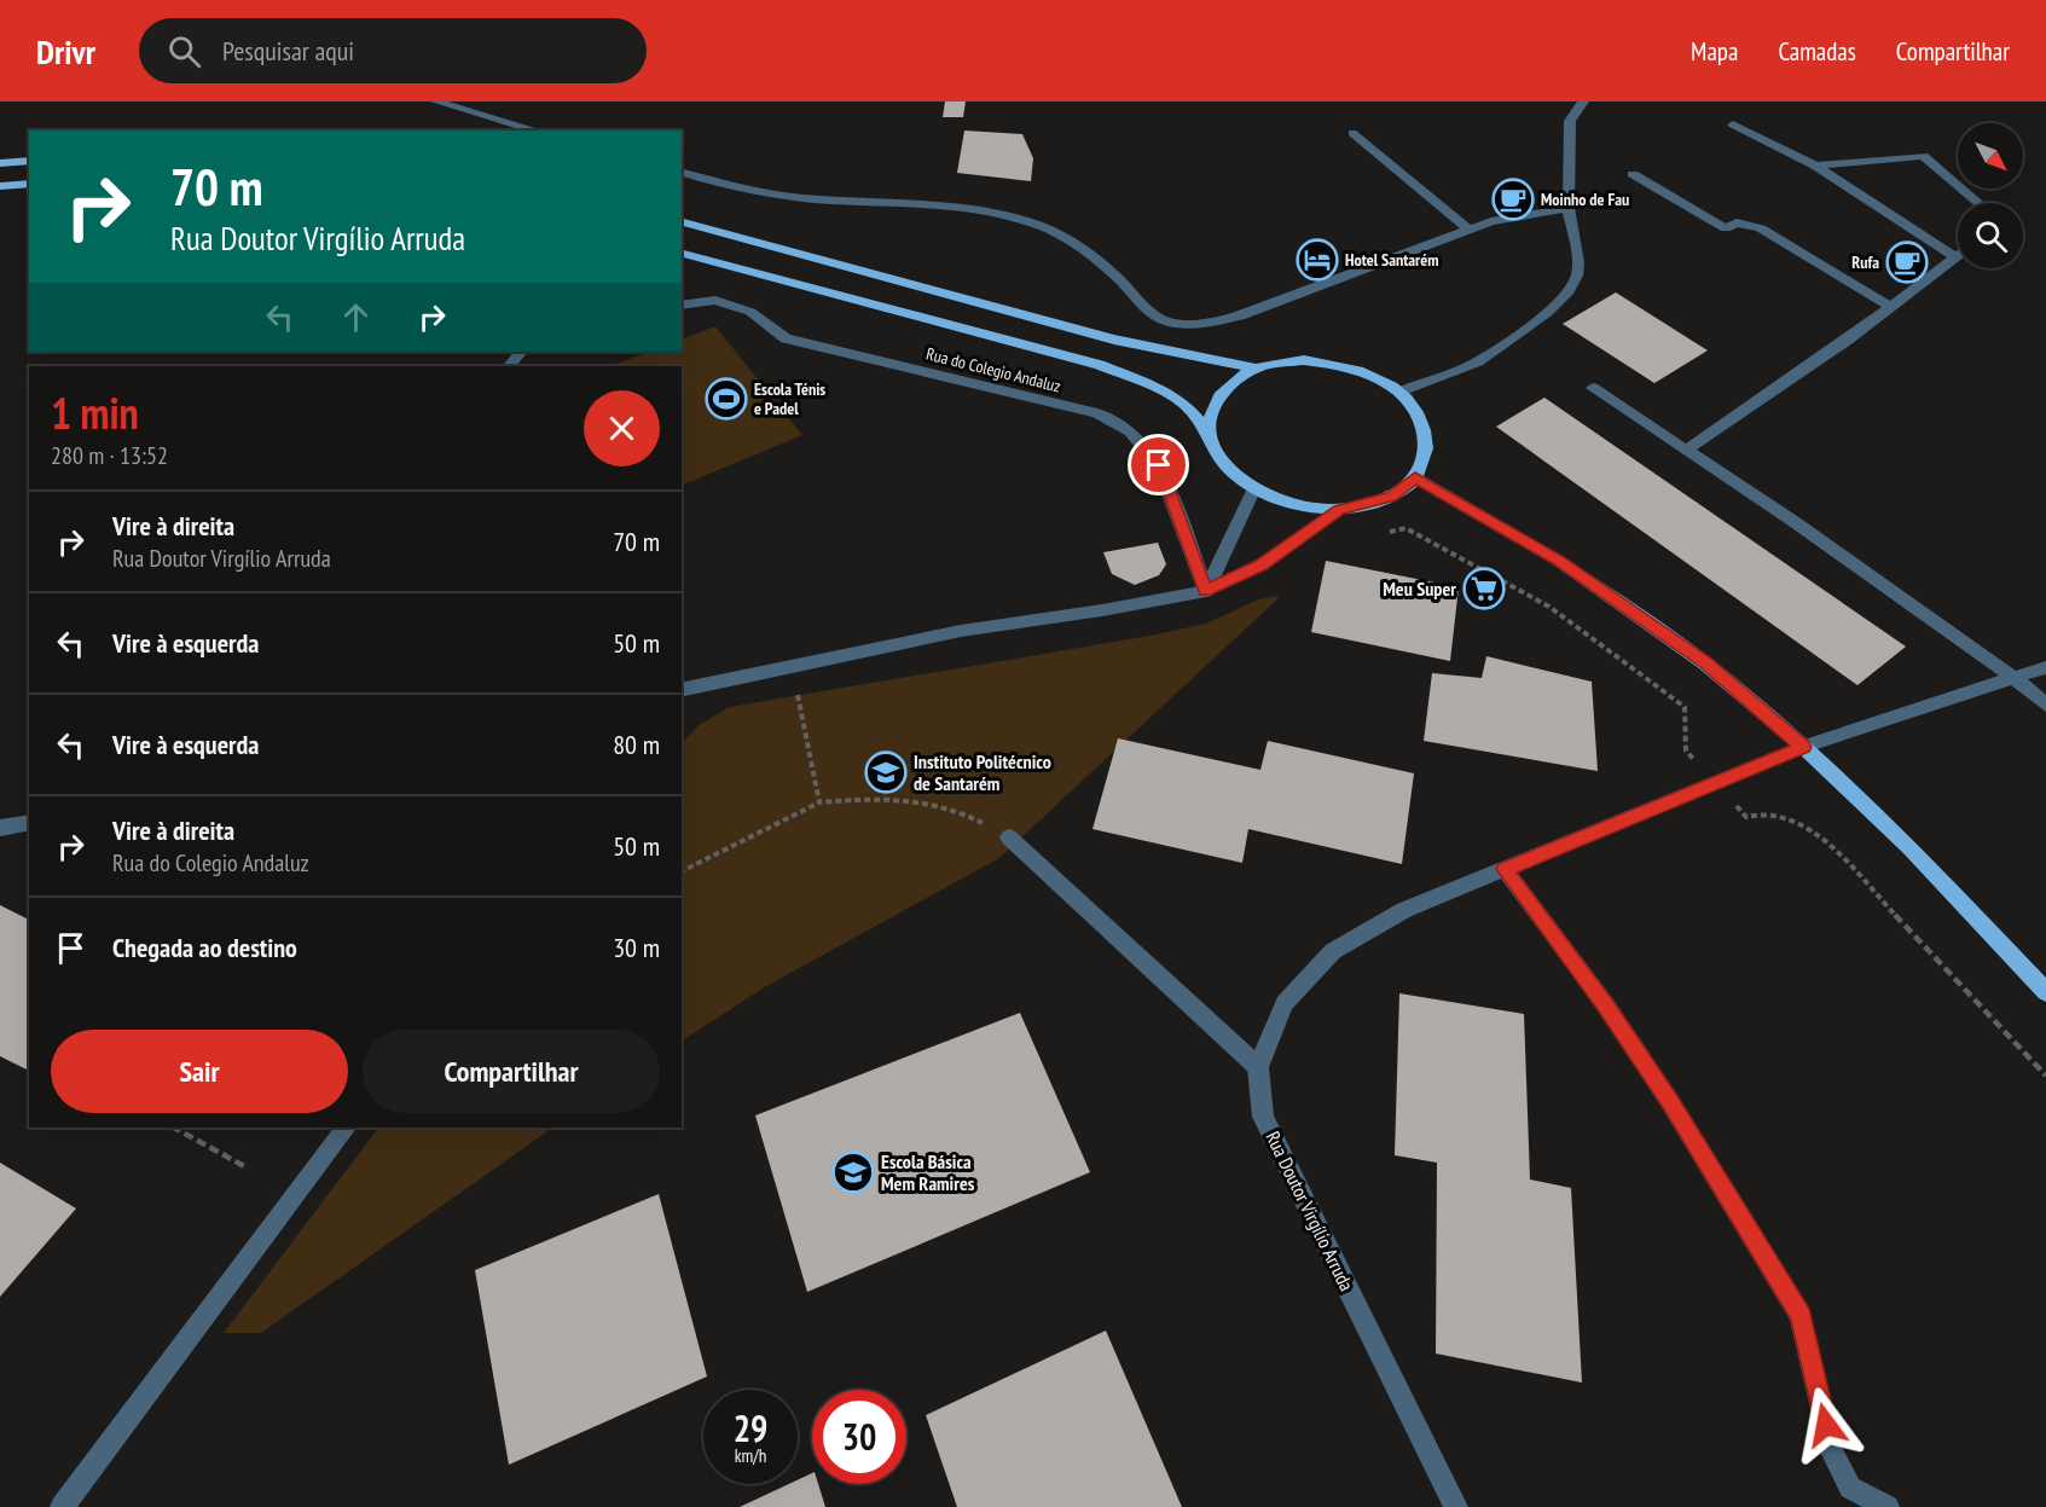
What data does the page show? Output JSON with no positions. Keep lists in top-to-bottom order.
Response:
{
  "streets": {
    "street": ["Rua do Colegio Andaluz", "Rua Doutor Virgílio Arruda"]
  },
  "places": {
    "cafe": ["Moinho de Fau", "Rufa"],
    "hotel": ["Hotel Santarém"],
    "sports": ["Escola Ténis e Padel"],
    "supermarket": ["Meu Super"],
    "school or university": ["Instituto Politécnico de Santarém", "Escola Básica Mem Ramires"]
  },
  "north": "bottom right",
  "page": {
    "header": "Drivr",
    "search": "Pesquisar aqui",
    "nav": ["Mapa", "Camadas", "Compartilhar"],
    "turn": ["70 m", "Rua Doutor Virgílio Arruda"],
    "heading": ["1 min", "280 m · 13:52"],
    "list": [
      {
        "name": "Vire à direita",
        "note": "Rua Doutor Virgílio Arruda",
        "value": "70 m"
      },
      {
        "name": "Vire à esquerda",
        "value": "50 m"
      },
      {
        "name": "Vire à esquerda",
        "value": "80 m"
      },
      {
        "name": "Vire à direita",
        "note": "Rua do Colegio Andaluz",
        "value": "50 m"
      },
      {
        "name": "Chegada ao destino",
        "value": "30 m"
      }
    ],
    "buttons": ["Sair", "Compartilhar"],
    "speed": "29 km/h",
    "limit": "30"
  }
}
